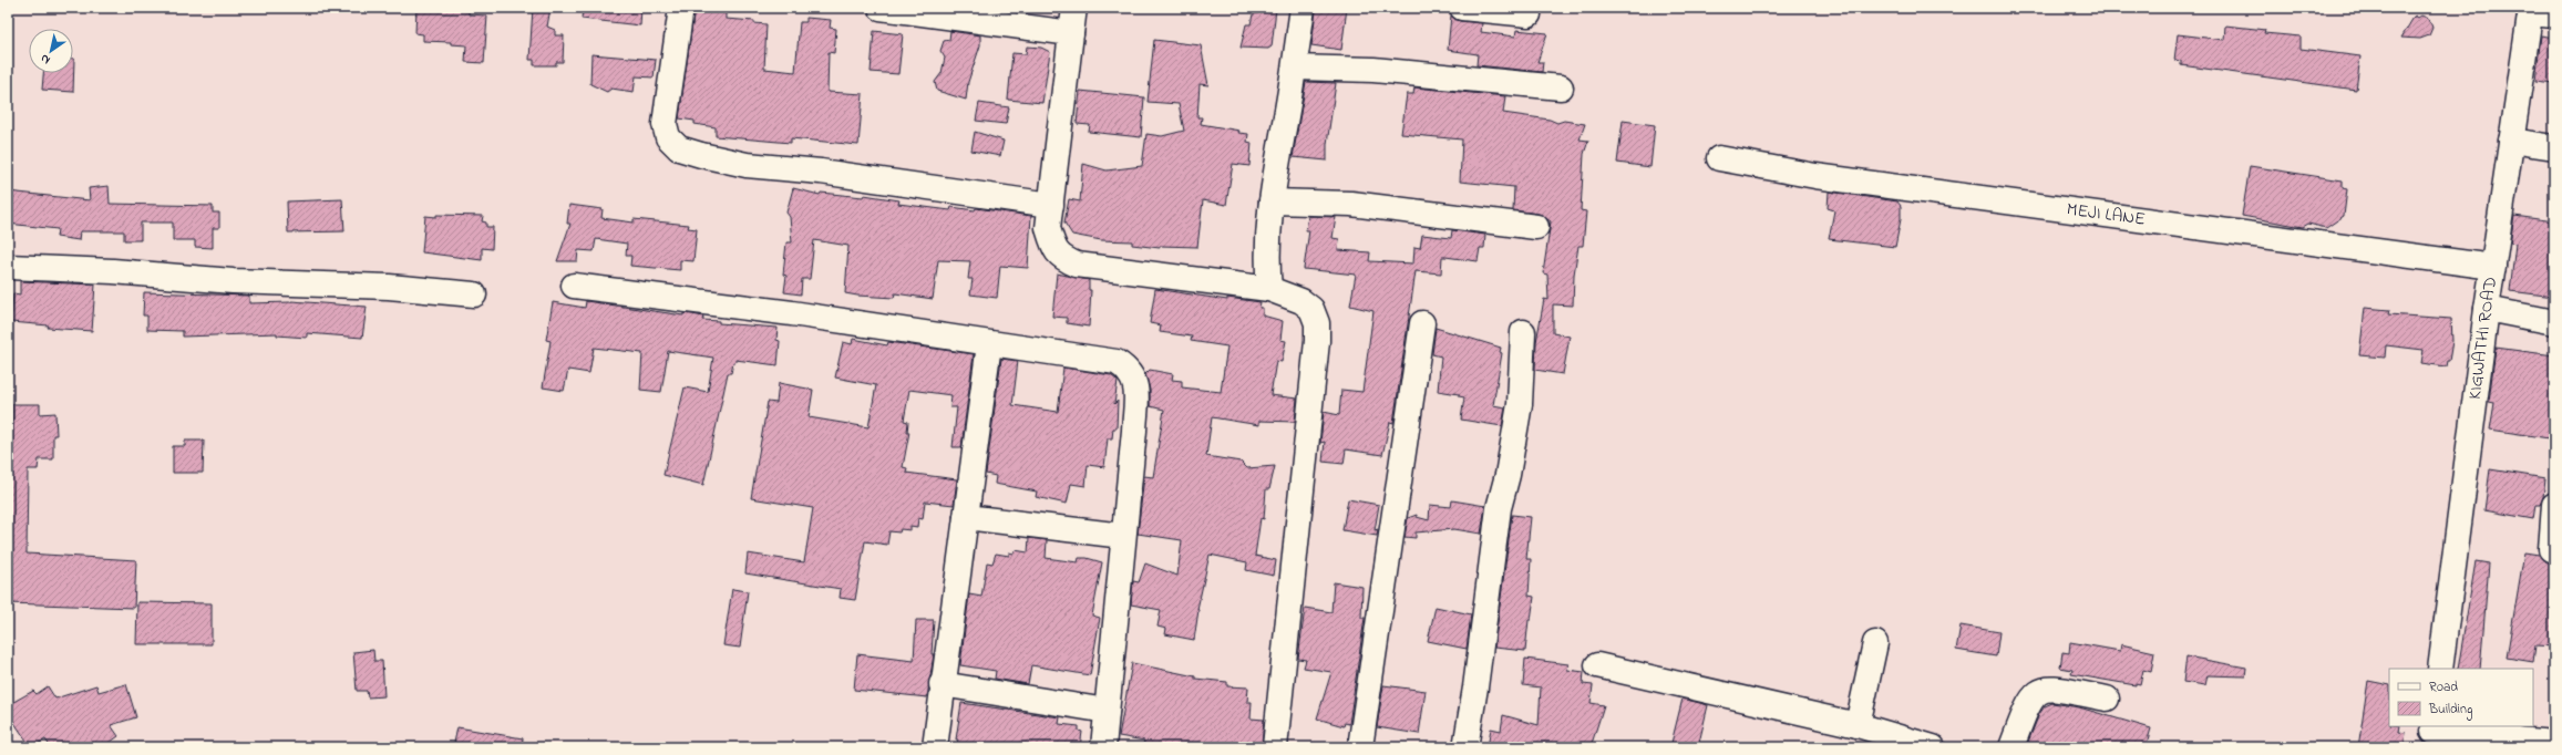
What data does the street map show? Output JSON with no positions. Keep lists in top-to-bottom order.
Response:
{
  "streets": {
    "street": ["MEJI LANE", "KIGWATHI ROAD"]
  },
  "crossings": [
    ["MEJI LANE", "KIGWATHI ROAD"]
  ],
  "legend": ["Road", "Building"],
  "north": "bottom left"
}
